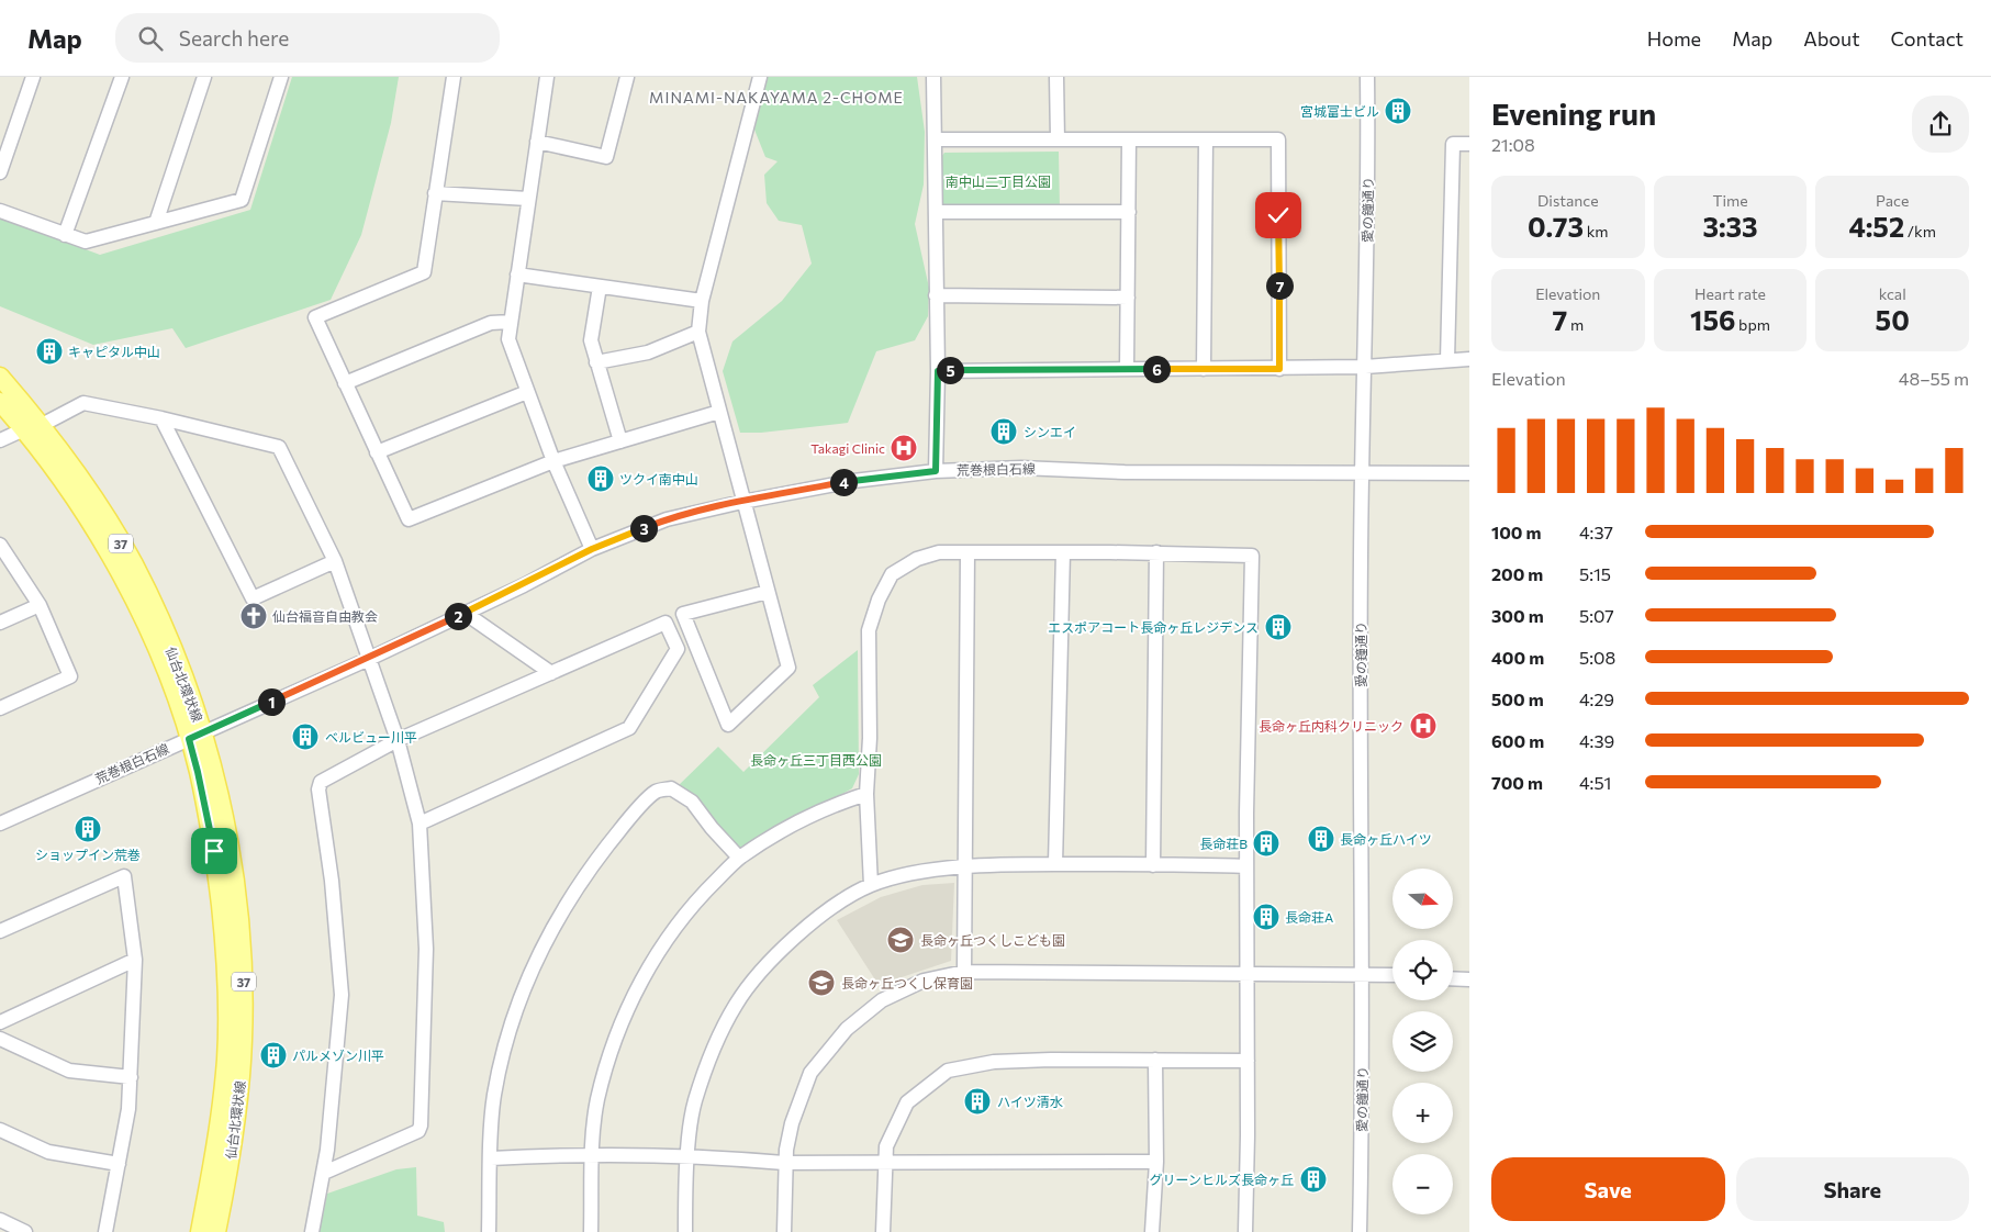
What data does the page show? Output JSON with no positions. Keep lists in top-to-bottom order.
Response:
{
  "streets": {
    "main road": ["37", "仙台北環状線"],
    "street": ["愛の鐘通り", "荒巻根白石線"]
  },
  "crossings": [
    ["愛の鐘通り", "荒巻根白石線"],
    ["荒巻根白石線", "仙台北環状線"]
  ],
  "districts": ["MINAMI-NAKAYAMA 2-CHOME"],
  "parks": ["南中山二丁目公園", "長命ヶ丘三丁目西公園"],
  "places": {
    "building": [
      "宮城富士ビル",
      "キャピタル中山",
      "シンエイ",
      "ツクイ南中山",
      "エスポアコート長命ヶ丘レジデンス",
      "ベルビュー川平",
      "ショップイン荒巻",
      "長命ヶ丘ハイツ",
      "長命荘B",
      "長命荘A",
      "パルメゾン川平",
      "ハイツ清水",
      "グリーンヒルズ長命ヶ丘"
    ],
    "hospital": ["Takagi Clinic", "長命ヶ丘内科クリニック"],
    "church": ["仙台福音自由教会"],
    "school or university": ["長命ヶ丘つくしこども園", "長命ヶ丘つくし保育園"]
  },
  "north": "right",
  "page": {
    "header": "Map",
    "search": "Search here",
    "nav": [
      "Home",
      "Map",
      "About",
      "Contact"
    ],
    "heading": ["Evening run", "21:08"],
    "stats": [
      ["Distance", "0.73 km"],
      ["Time", "3:33"],
      ["Pace", "4:52 /km"],
      ["Elevation", "7 m"],
      ["Heart rate", "156 bpm"],
      ["kcal", "50"]
    ],
    "pins": [
      "7",
      "6",
      "5",
      "4",
      "3",
      "2",
      "1"
    ],
    "chart": ["Elevation", "48–55 m"],
    "list": [
      {
        "name": "100 m",
        "note": "4:37"
      },
      {
        "name": "200 m",
        "note": "5:15"
      },
      {
        "name": "300 m",
        "note": "5:07"
      },
      {
        "name": "400 m",
        "note": "5:08"
      },
      {
        "name": "500 m",
        "note": "4:29"
      },
      {
        "name": "600 m",
        "note": "4:39"
      },
      {
        "name": "700 m",
        "note": "4:51"
      }
    ],
    "map_buttons": ["+", "−"],
    "buttons": ["Save", "Share"]
  }
}
